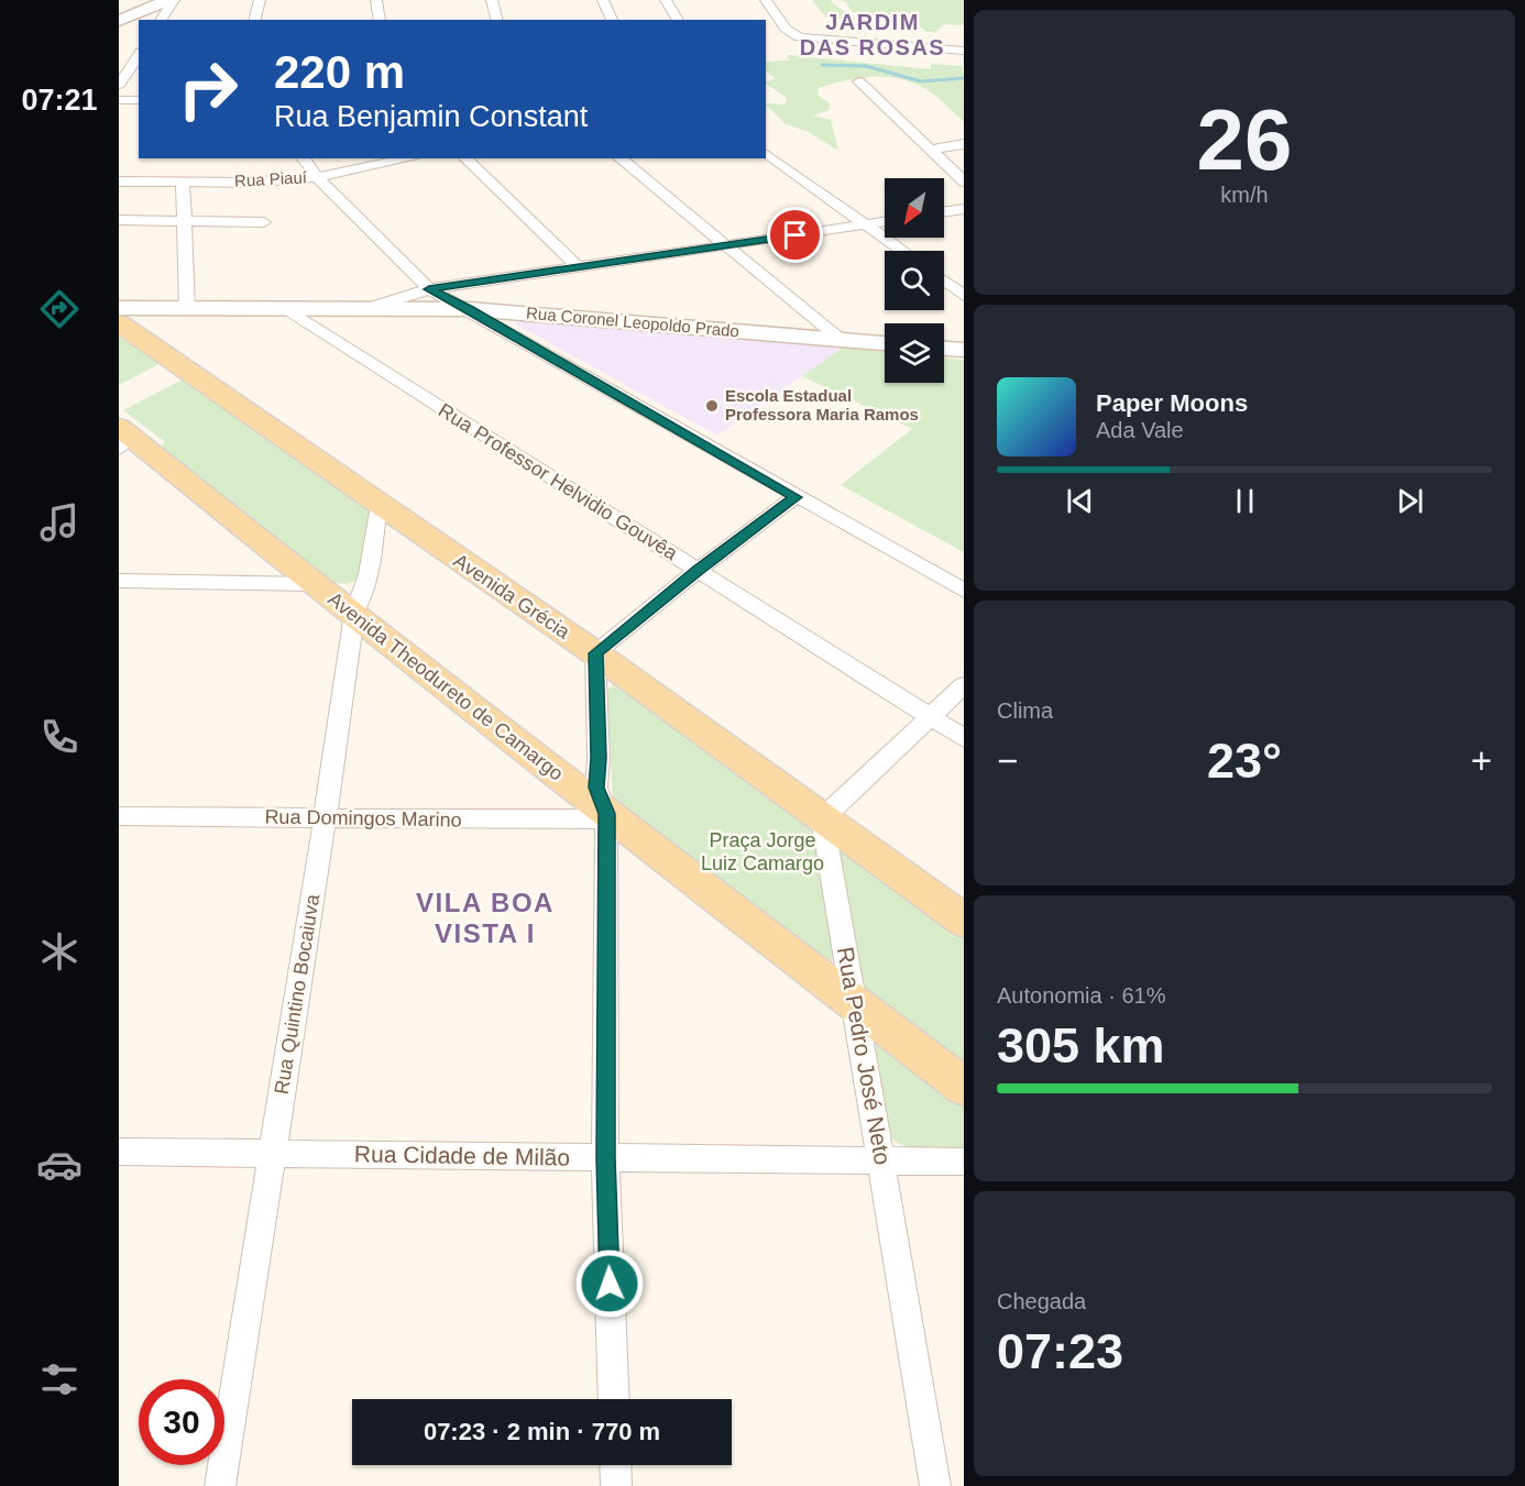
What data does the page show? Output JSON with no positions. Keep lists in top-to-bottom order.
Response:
{
  "streets": {
    "main road": ["Avenida Grécia", "Avenida Theodureto de Camargo"],
    "street": [
      "Rua Piauí",
      "Rua Coronel Leopoldo Prado",
      "Rua Professor Helvidio Gouvêa",
      "Rua Domingos Marino",
      "Rua Quintino Bocaiuva",
      "Rua Pedro José Neto",
      "Rua Cidade de Milão"
    ]
  },
  "crossings": [
    ["Rua Coronel Leopoldo Prado", "Rua Professor Helvidio Gouvêa"],
    ["Rua Coronel Leopoldo Prado", "Avenida Grécia"],
    ["Avenida Grécia", "Rua Quintino Bocaiuva"],
    ["Avenida Grécia", "Rua Pedro José Neto"],
    ["Avenida Theodureto de Camargo", "Rua Domingos Marino"],
    ["Avenida Theodureto de Camargo", "Rua Quintino Bocaiuva"],
    ["Avenida Theodureto de Camargo", "Rua Pedro José Neto"],
    ["Rua Domingos Marino", "Rua Quintino Bocaiuva"],
    ["Rua Quintino Bocaiuva", "Rua Cidade de Milão"],
    ["Rua Pedro José Neto", "Rua Cidade de Milão"]
  ],
  "districts": ["JARDIM DAS ROSAS", "VILA BOA VISTA I"],
  "parks": ["Praça Jorge Luiz Camargo"],
  "places": ["Escola Estadual Professora Maria Ramos"],
  "north": "bottom left",
  "page": {
    "tabs": "07:21",
    "tile": [
      ["26", "km/h"],
      "Clima",
      ["Autonomia · 61%", "305 km"],
      ["Chegada", "07:23"]
    ],
    "turn": ["220 m", "Rua Benjamin Constant"],
    "song": ["Paper Moons", "Ada Vale"],
    "heat": ["−", "23°", "+"],
    "limit": "30",
    "trip": "07:23 · 2 min · 770 m"
  }
}
